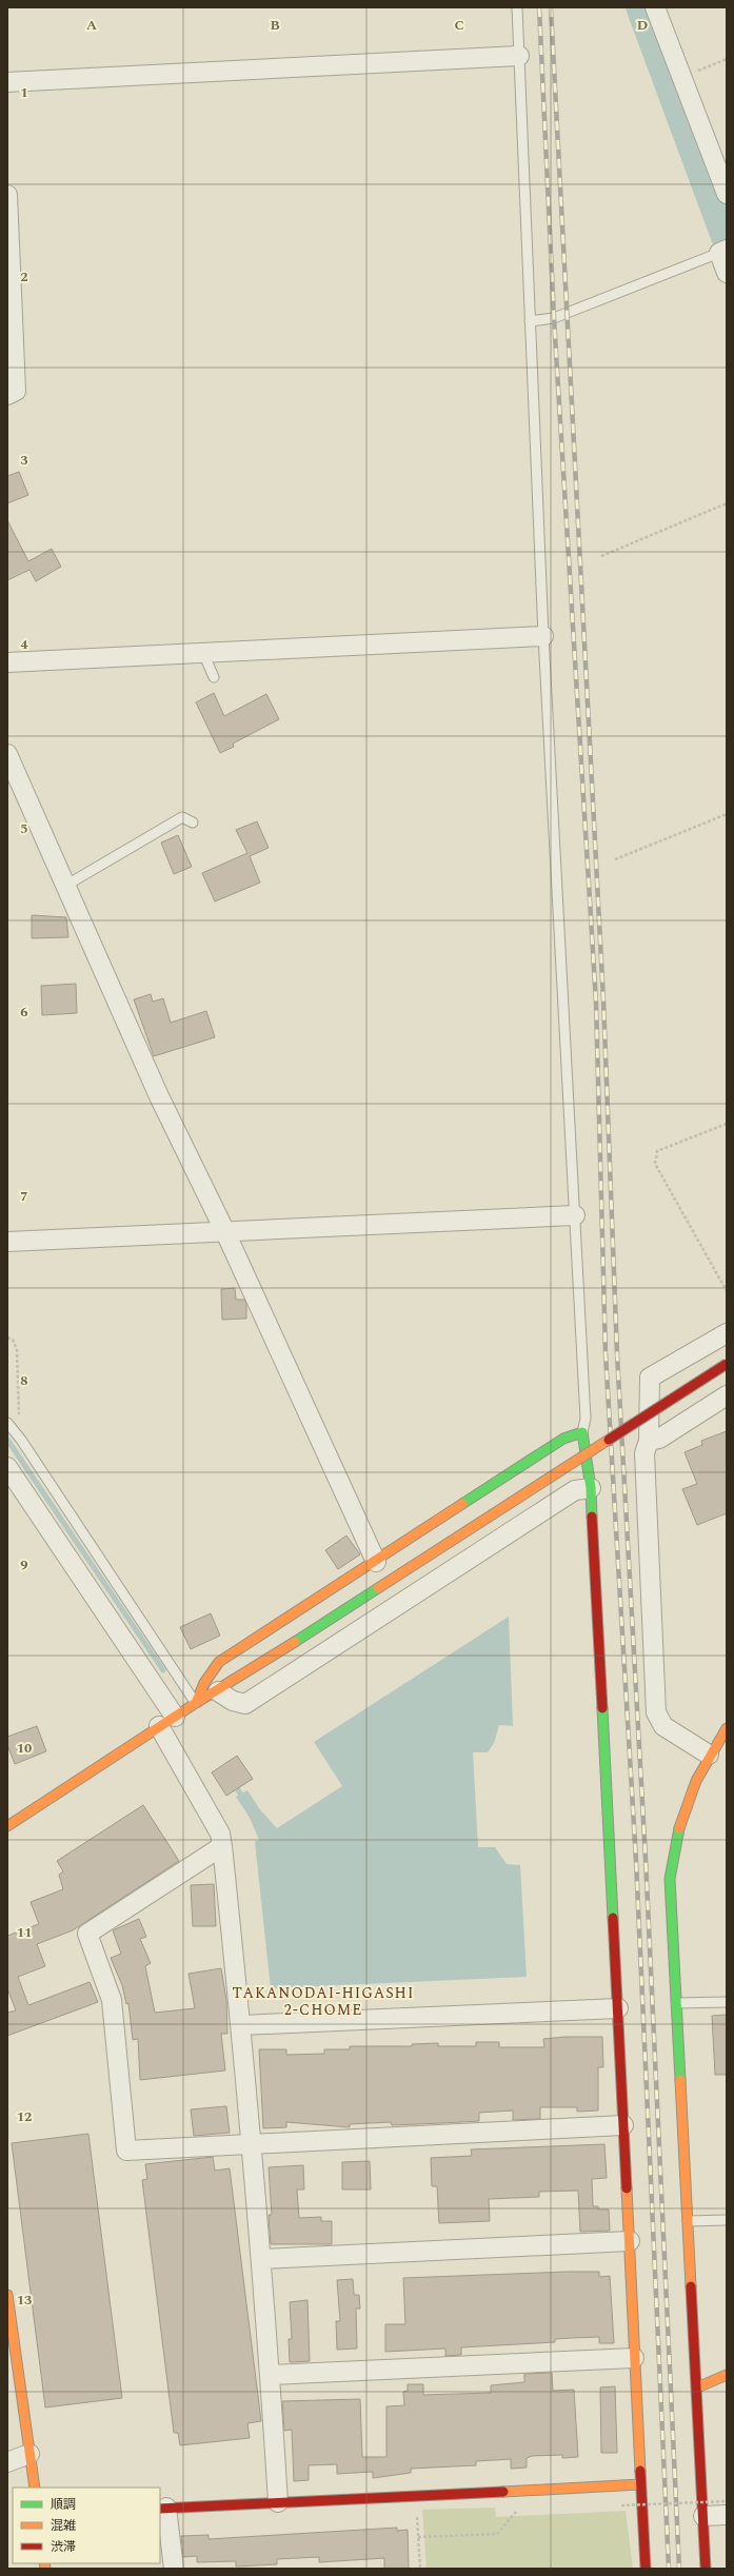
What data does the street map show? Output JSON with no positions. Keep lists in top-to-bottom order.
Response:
{
  "districts": ["TAKANODAI-HIGASHI 2-CHOME"],
  "legend": ["順調", "混雑", "渋滞"],
  "grid": {
    "columns": [
      "A",
      "B",
      "C",
      "D"
    ],
    "rows": [
      "1",
      "2",
      "3",
      "4",
      "5",
      "6",
      "7",
      "8",
      "9",
      "10",
      "11",
      "12",
      "13"
    ]
  }
}
